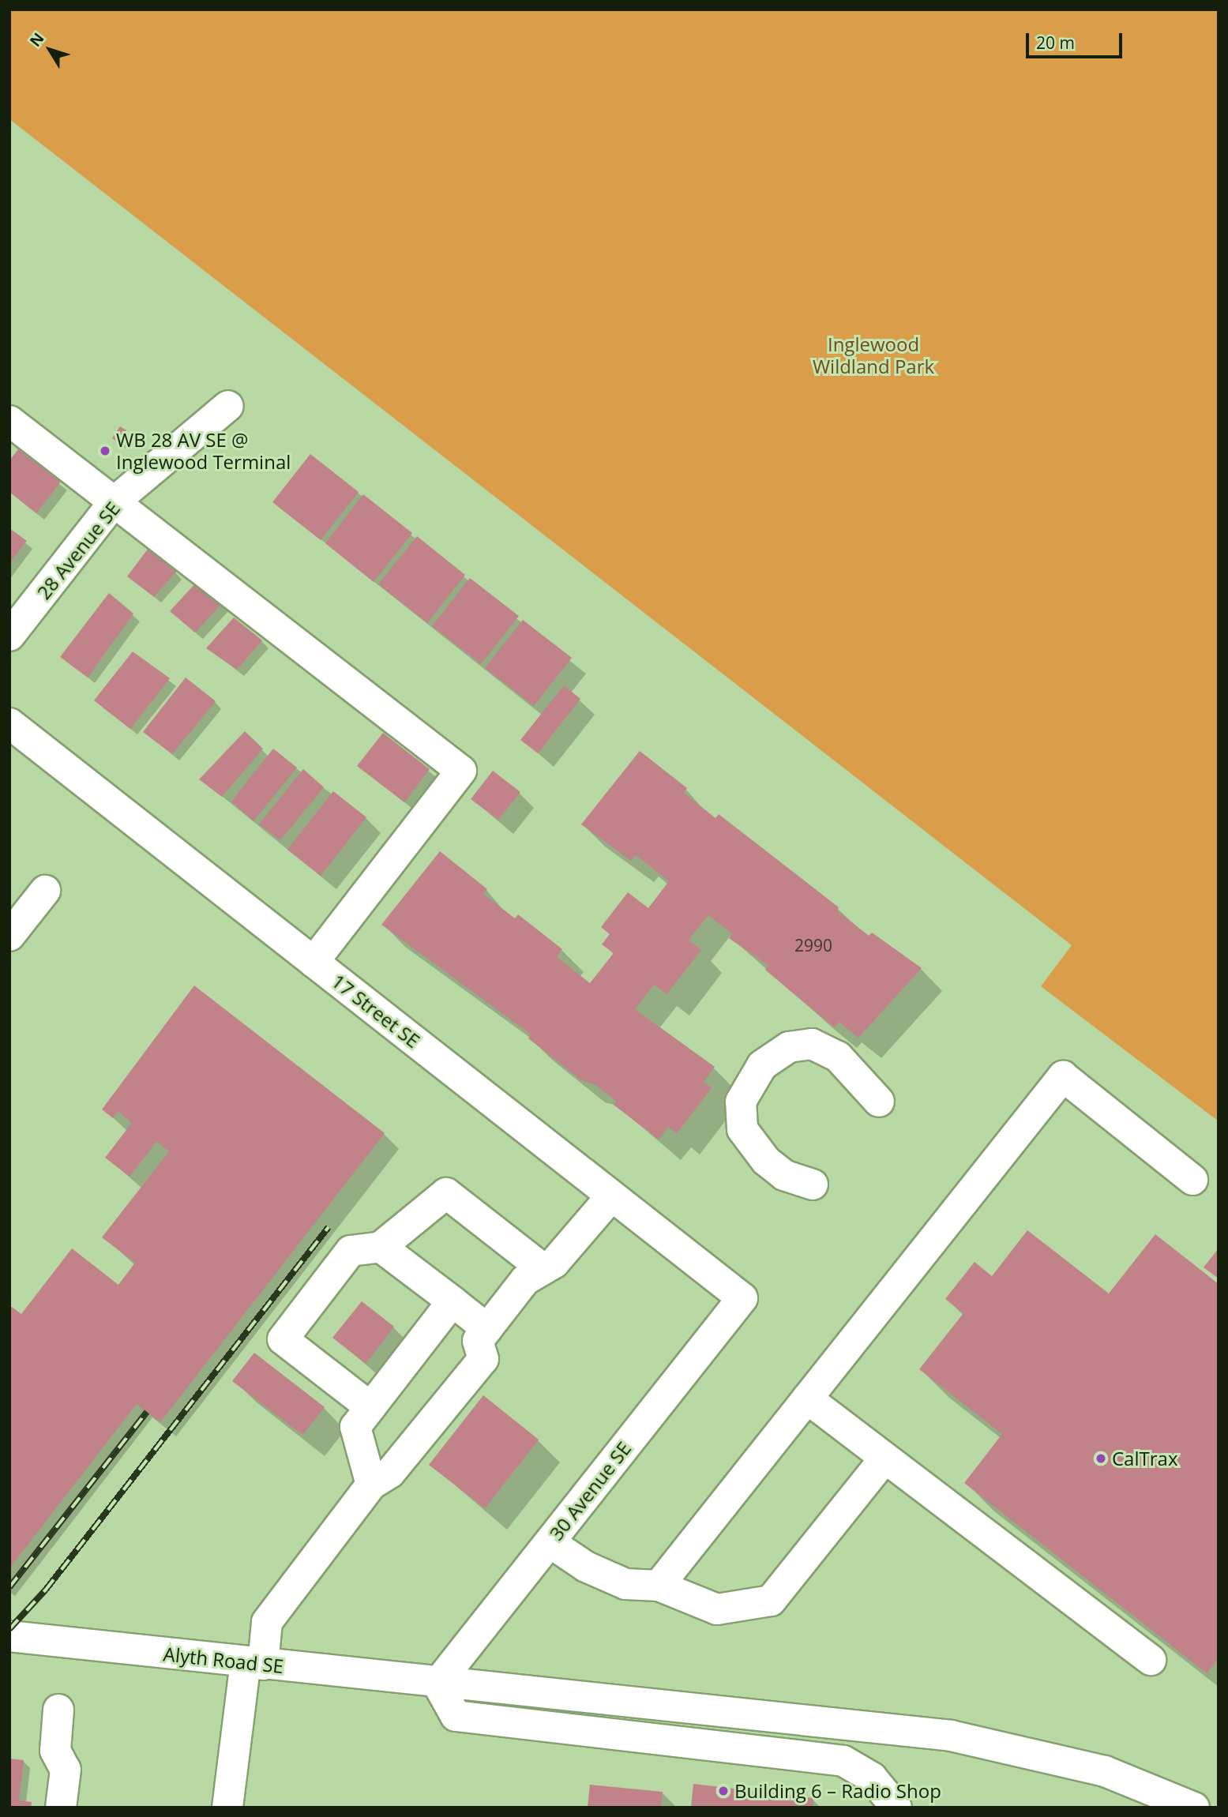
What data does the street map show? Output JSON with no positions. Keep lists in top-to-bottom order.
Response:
{
  "streets": {
    "street": [
      "28 Avenue SE",
      "17 Street SE",
      "30 Avenue SE",
      "Alyth Road SE"
    ]
  },
  "crossings": [
    ["17 Street SE", "30 Avenue SE"],
    ["30 Avenue SE", "Alyth Road SE"]
  ],
  "parks": ["Inglewood Wildland Park"],
  "places": ["WB 28 AV SE @ Inglewood Terminal", "CalTrax", "Building 6 – Radio Shop"],
  "house_numbers": ["2990"],
  "scale_bar": "20 m",
  "north": "top left"
}
